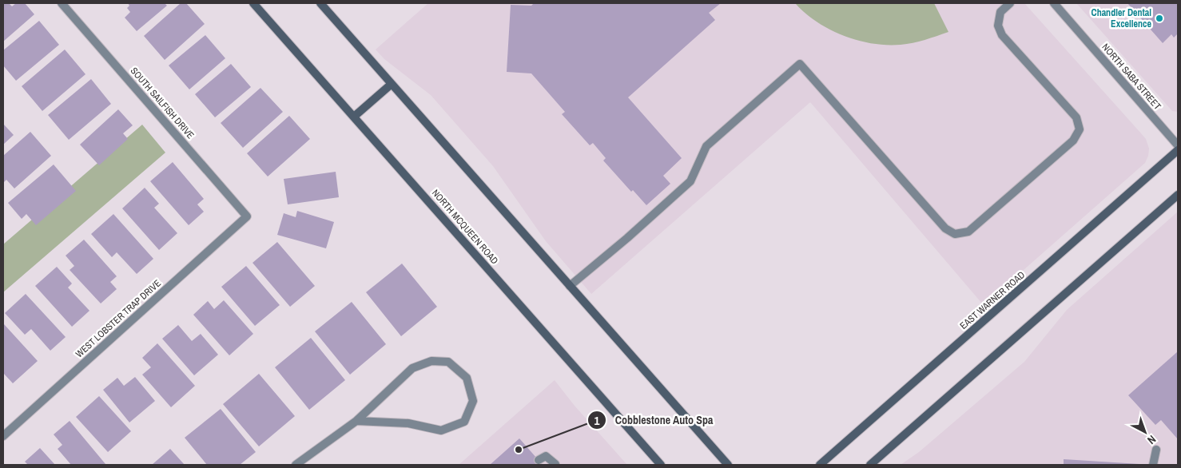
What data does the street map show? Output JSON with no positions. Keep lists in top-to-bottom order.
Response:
{
  "streets": {
    "main road": ["NORTH MCQUEEN ROAD", "EAST WARNER ROAD"],
    "street": ["NORTH SABA STREET", "SOUTH SAILFISH DRIVE", "WEST LOBSTER TRAP DRIVE"]
  },
  "crossings": [
    ["SOUTH SAILFISH DRIVE", "WEST LOBSTER TRAP DRIVE"]
  ],
  "places": ["Chandler Dental Excellence", "Cobblestone Auto Spa"],
  "north": "bottom right"
}
